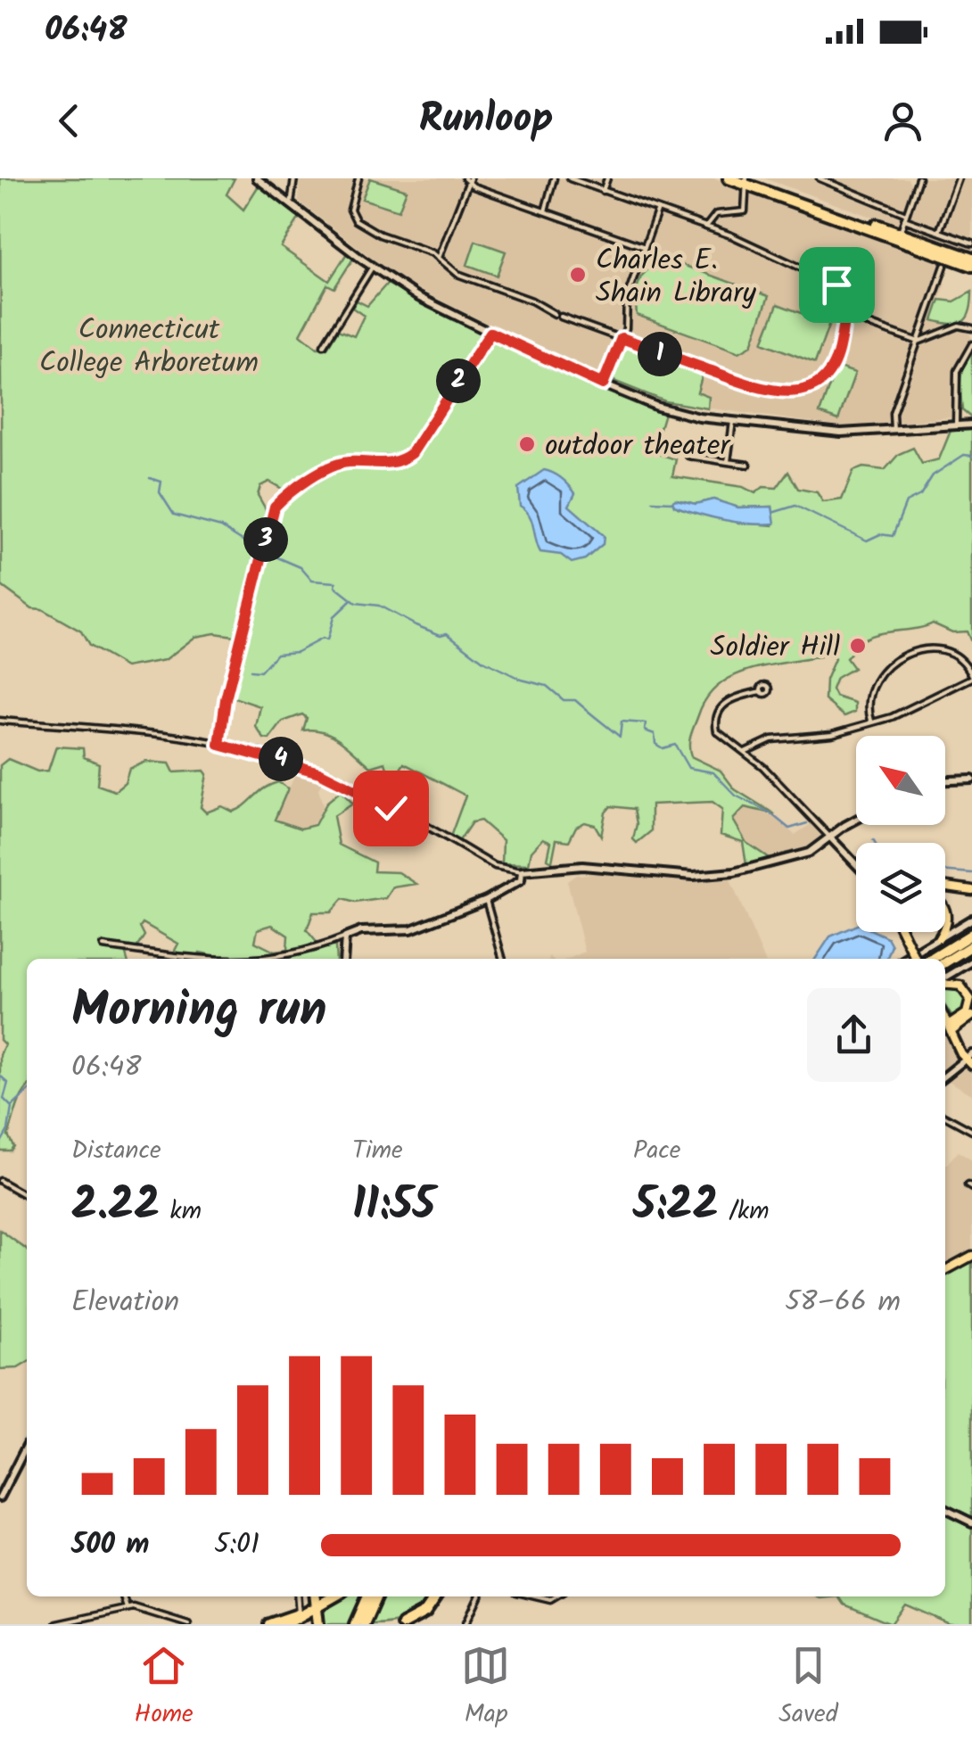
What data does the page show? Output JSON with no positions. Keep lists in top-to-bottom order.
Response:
{
  "parks": ["Connecticut College Arboretum"],
  "places": ["Charles E. Shain Library", "outdoor theater", "Soldier Hill"],
  "north": "top left",
  "page": {
    "status": "06:48",
    "header": "Runloop",
    "pins": [
      "1",
      "2",
      "3",
      "4"
    ],
    "heading": ["Morning run", "06:48"],
    "stats": [
      ["Distance", "2.22 km"],
      ["Time", "11:55"],
      ["Pace", "5:22 /km"]
    ],
    "chart": ["Elevation", "58–66 m"],
    "list": [
      {
        "name": "500 m",
        "note": "5:01"
      }
    ],
    "tabs": ["Home", "Map", "Saved"]
  }
}
